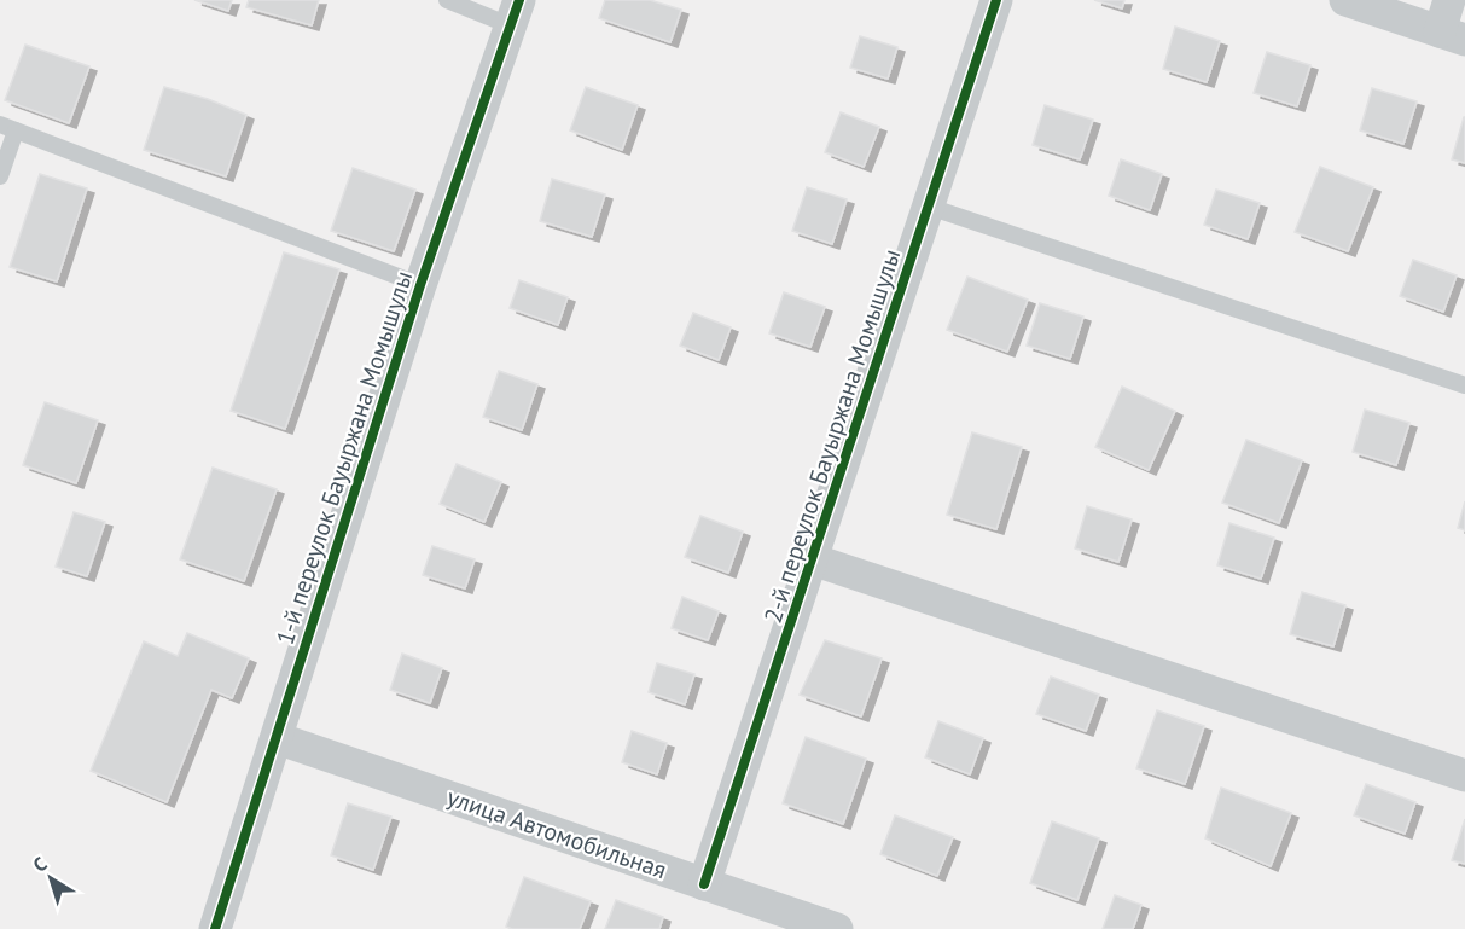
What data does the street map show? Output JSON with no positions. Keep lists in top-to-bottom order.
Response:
{
  "streets": {
    "street": ["2-й переулок Бауыржана Момышулы", "1-й переулок Бауыржана Момышулы", "улица Автомобильная"]
  },
  "crossings": [
    ["2-й переулок Бауыржана Момышулы", "улица Автомобильная"],
    ["1-й переулок Бауыржана Момышулы", "улица Автомобильная"]
  ],
  "north": "top left"
}
